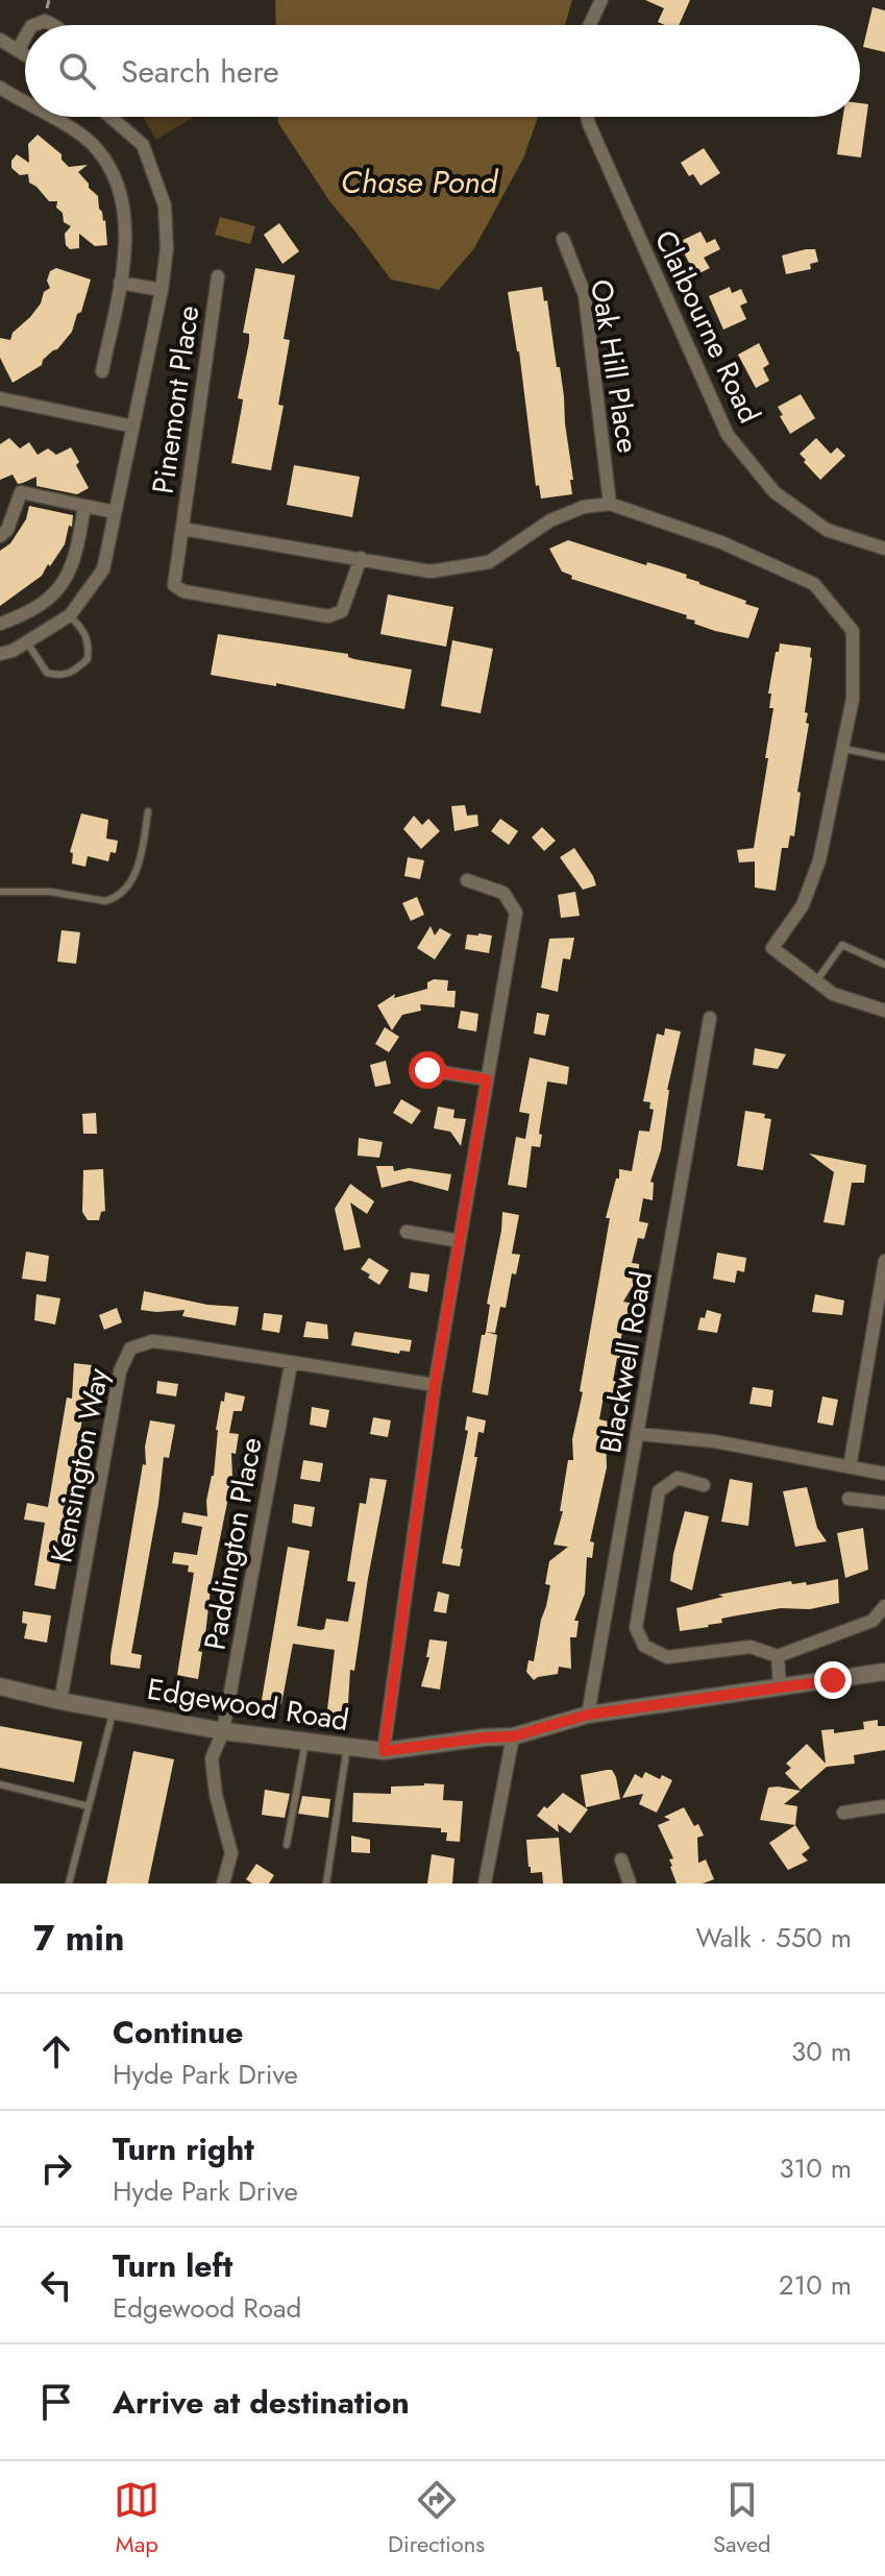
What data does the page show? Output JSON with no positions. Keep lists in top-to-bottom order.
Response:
{
  "streets": {
    "street": [
      "Claibourne Road",
      "Oak Hill Place",
      "Pinemont Place",
      "Blackwell Road",
      "Kensington Way",
      "Paddington Place",
      "Edgewood Road"
    ]
  },
  "crossings": [
    ["Blackwell Road", "Edgewood Road"],
    ["Kensington Way", "Paddington Place"],
    ["Kensington Way", "Edgewood Road"],
    ["Paddington Place", "Edgewood Road"]
  ],
  "water": ["Chase Pond"],
  "page": {
    "search": "Search here",
    "heading": ["7 min", "Walk · 550 m"],
    "list": [
      ["Continue", "Hyde Park Drive", "30 m"],
      ["Turn right", "Hyde Park Drive", "310 m"],
      ["Turn left", "Edgewood Road", "210 m"],
      "Arrive at destination"
    ],
    "nav": ["Map", "Directions", "Saved"]
  }
}
